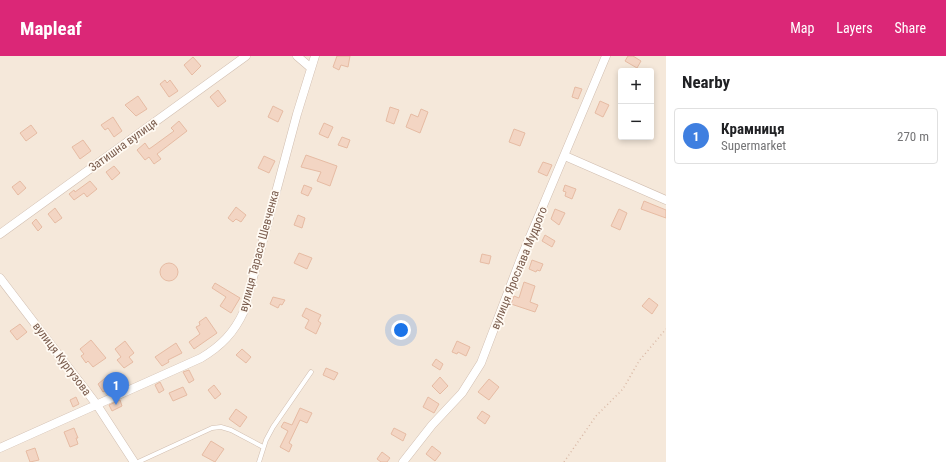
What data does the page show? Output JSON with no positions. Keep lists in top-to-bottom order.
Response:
{
  "streets": {
    "street": [
      "Затишна вулиця",
      "вулиця Тараса Шевченка",
      "вулиця Ярослава Мудрого",
      "вулиця Кургузова"
    ]
  },
  "crossings": [
    ["вулиця Тараса Шевченка", "вулиця Кургузова"]
  ],
  "page": {
    "header": "Mapleaf",
    "nav": ["Map", "Layers", "Share"],
    "heading": "Nearby",
    "map_buttons": ["+", "−"],
    "list": [
      {
        "mark": "1",
        "name": "Крамниця",
        "note": "Supermarket",
        "value": "270 m"
      }
    ],
    "pins": "1"
  }
}
